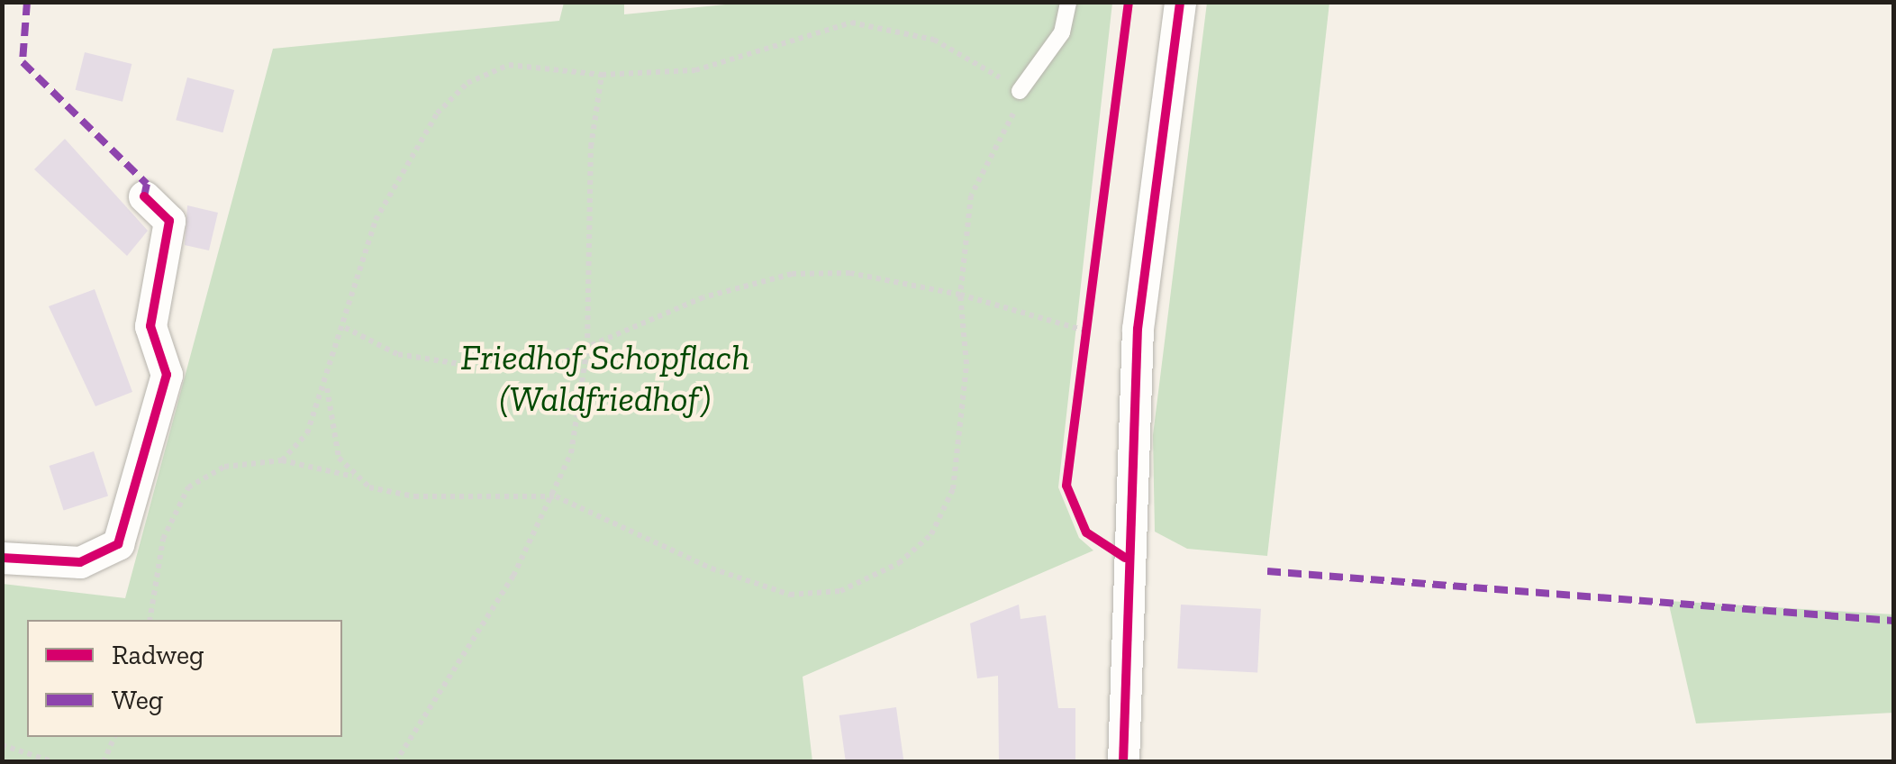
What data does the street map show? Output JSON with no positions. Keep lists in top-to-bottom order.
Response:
{
  "parks": ["Friedhof Schopflach (Waldfriedhof)"],
  "legend": ["Radweg", "Weg"]
}
